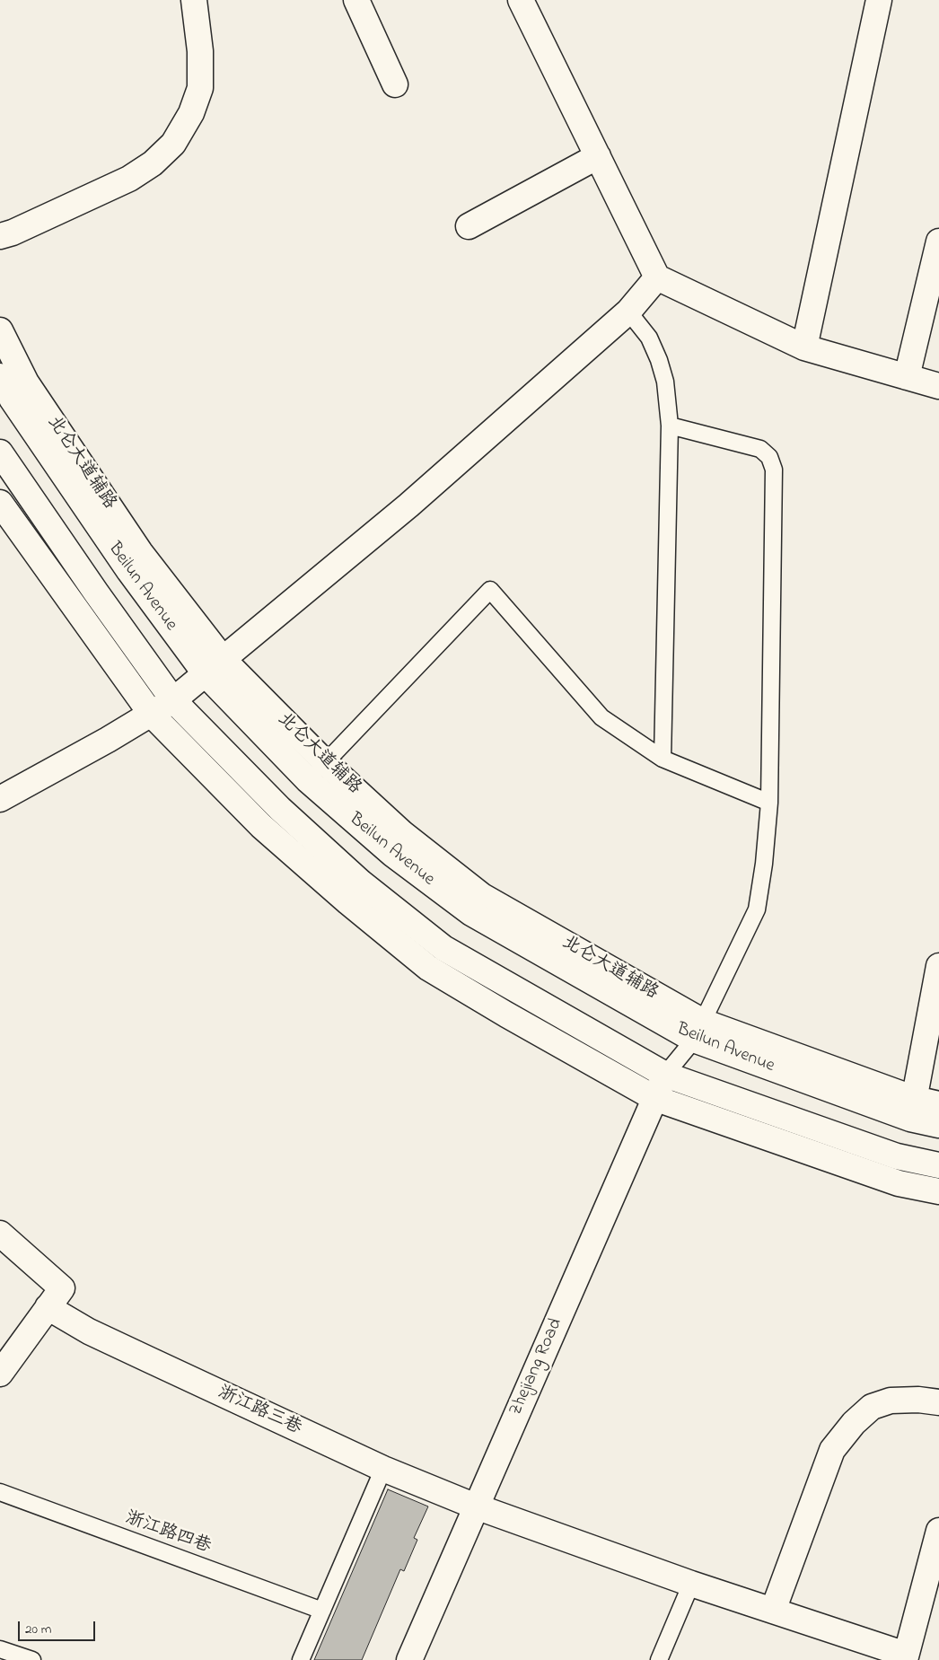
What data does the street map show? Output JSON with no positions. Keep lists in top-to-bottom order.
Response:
{
  "streets": {
    "street": [
      "北仑大道辅路",
      "Beilun Avenue",
      "Zhejiang Road",
      "浙江路三巷"
    ],
    "lane": ["浙江路四巷"]
  },
  "crossings": [
    ["北仑大道辅路", "Beilun Avenue"],
    ["Zhejiang Road", "浙江路三巷"]
  ],
  "scale_bar": "20 m"
}
